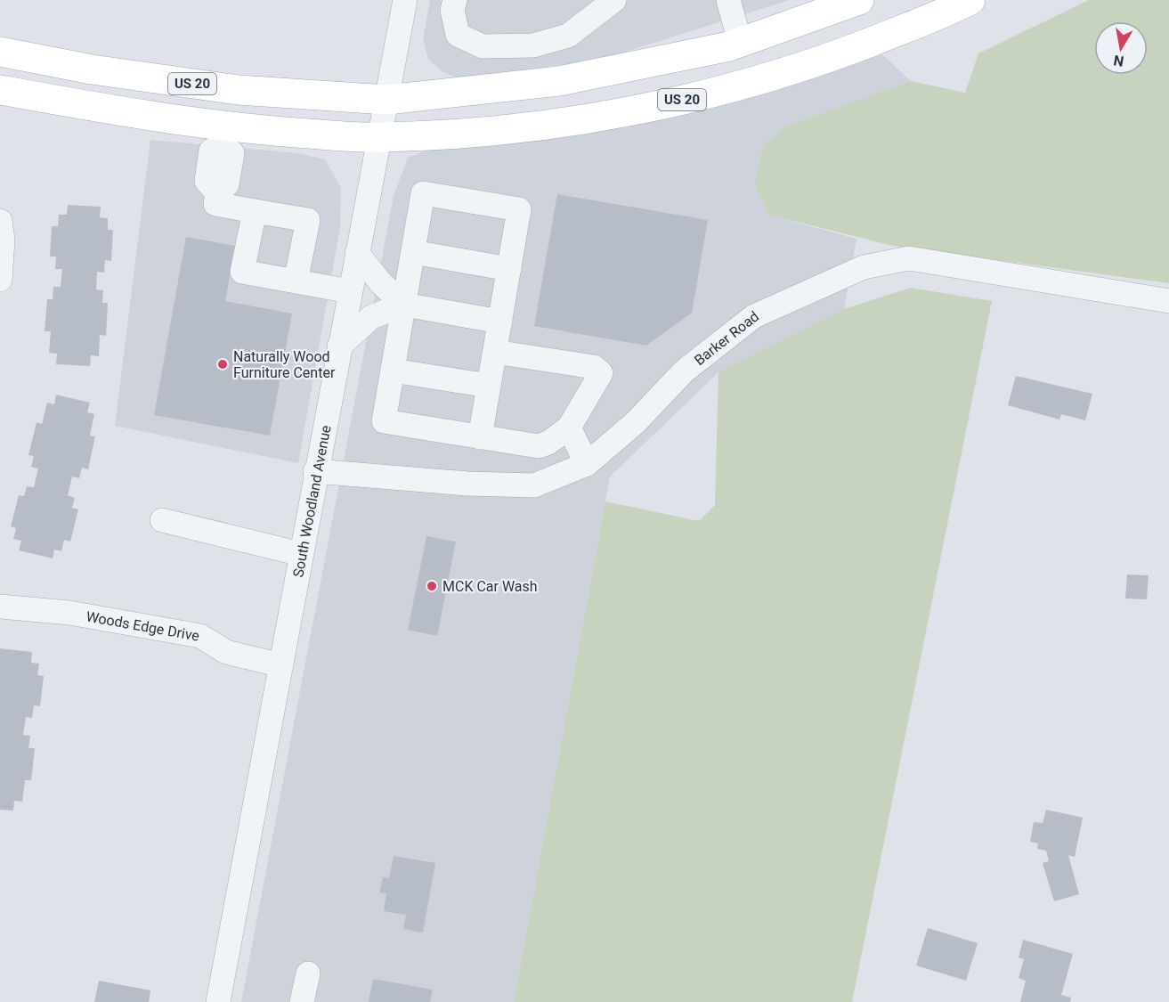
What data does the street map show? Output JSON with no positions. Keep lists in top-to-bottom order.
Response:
{
  "streets": {
    "main road": ["US 20"],
    "street": ["Barker Road", "South Woodland Avenue", "Woods Edge Drive"]
  },
  "crossings": [
    ["US 20", "South Woodland Avenue"],
    ["Barker Road", "South Woodland Avenue"],
    ["South Woodland Avenue", "Woods Edge Drive"]
  ],
  "places": ["Naturally Wood Furniture Center", "MCK Car Wash"],
  "north": "bottom"
}
